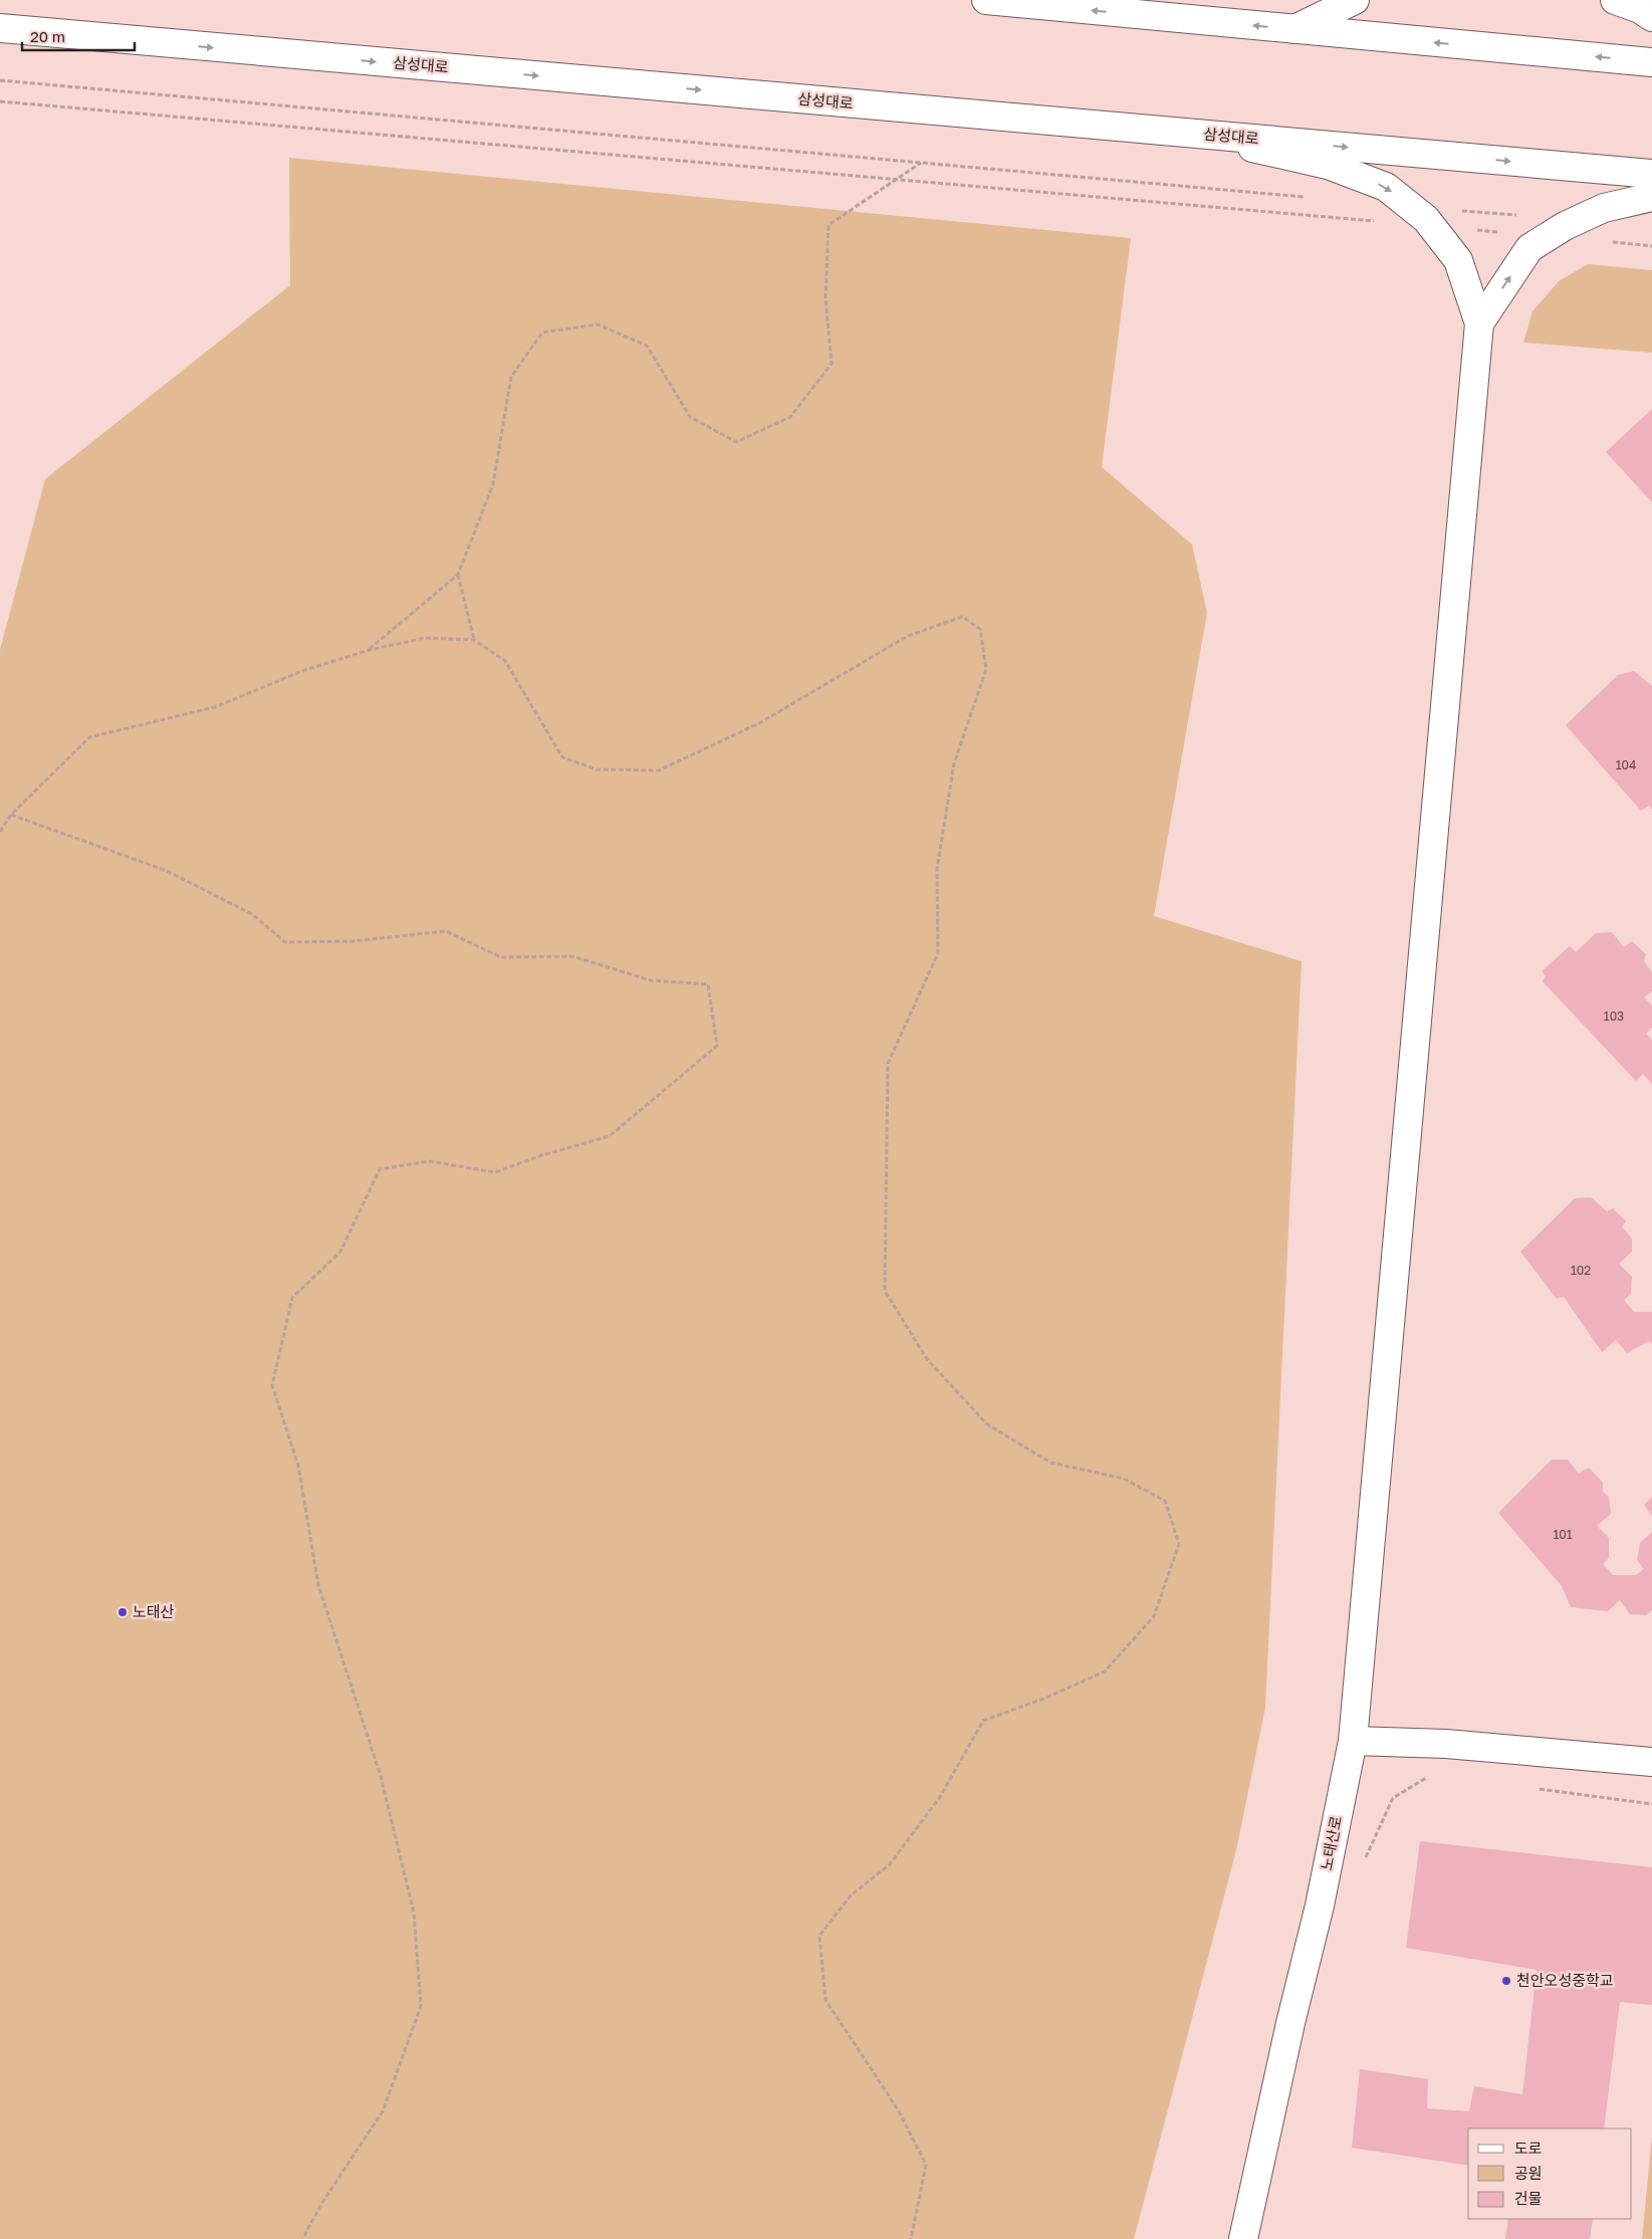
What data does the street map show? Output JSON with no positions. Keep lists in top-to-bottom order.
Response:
{
  "streets": {
    "street": ["삼성대로", "노태산로"]
  },
  "places": ["노태산", "천안오성중학교"],
  "house_numbers": [
    "104",
    "103",
    "102",
    "101"
  ],
  "legend": ["도로", "공원", "건물"],
  "scale_bar": "20 m"
}
